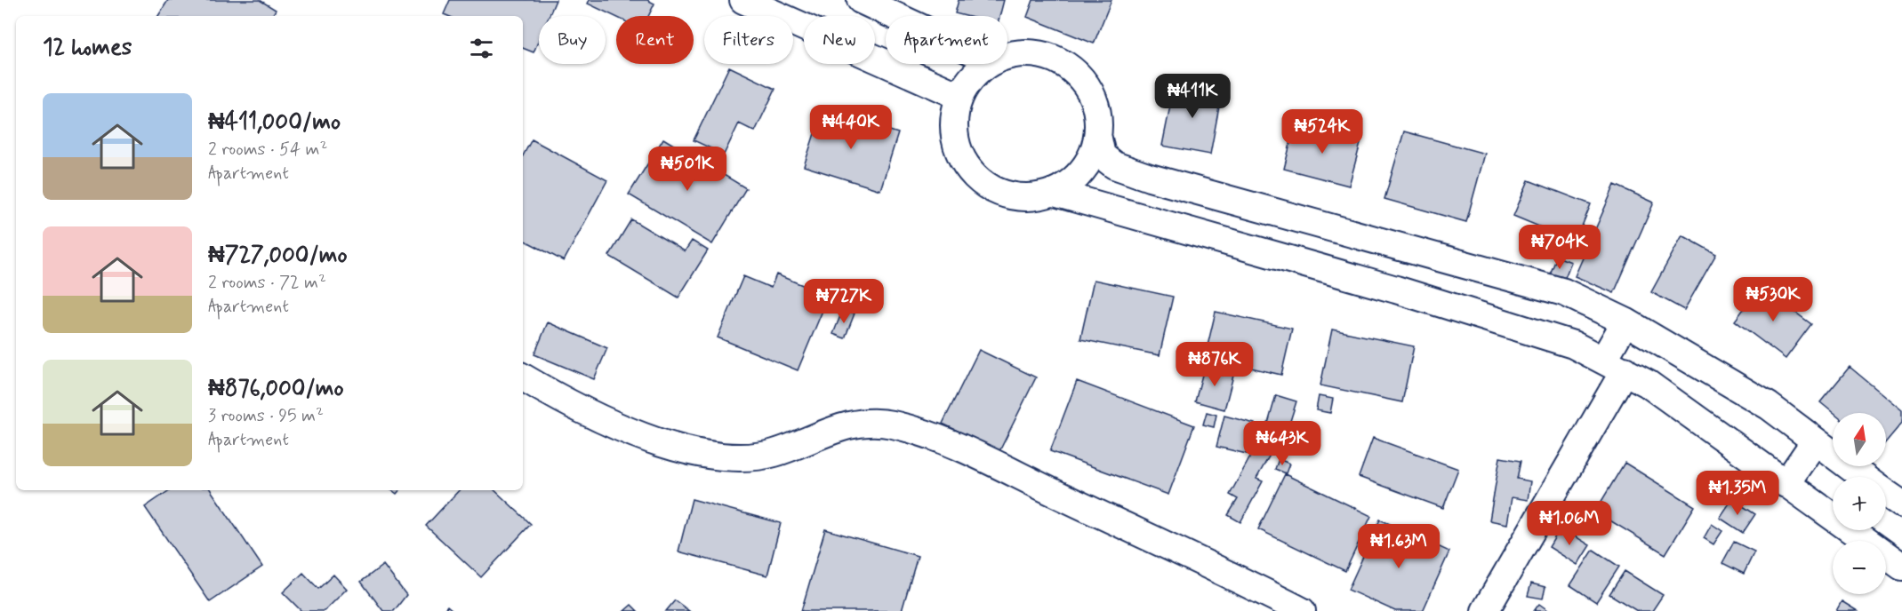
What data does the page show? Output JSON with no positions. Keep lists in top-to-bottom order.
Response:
{
  "north": "top",
  "page": {
    "chip": [
      "Buy",
      "Rent",
      "Filters",
      "New",
      "Apartment"
    ],
    "heading": "12 homes",
    "price": [
      "₦411K",
      "₦440K",
      "₦524K",
      "₦501K",
      "₦704K",
      "₦530K",
      "₦727K",
      "₦876K",
      "₦643K",
      "₦1.35M",
      "₦1.06M",
      "₦1.63M"
    ],
    "list": [
      {
        "name": "₦411,000/mo",
        "note": "2 rooms · 54 m² · Apartment"
      },
      {
        "name": "₦727,000/mo",
        "note": "2 rooms · 72 m² · Apartment"
      },
      {
        "name": "₦876,000/mo",
        "note": "3 rooms · 95 m² · Apartment"
      }
    ],
    "map_buttons": ["+", "−"]
  }
}
